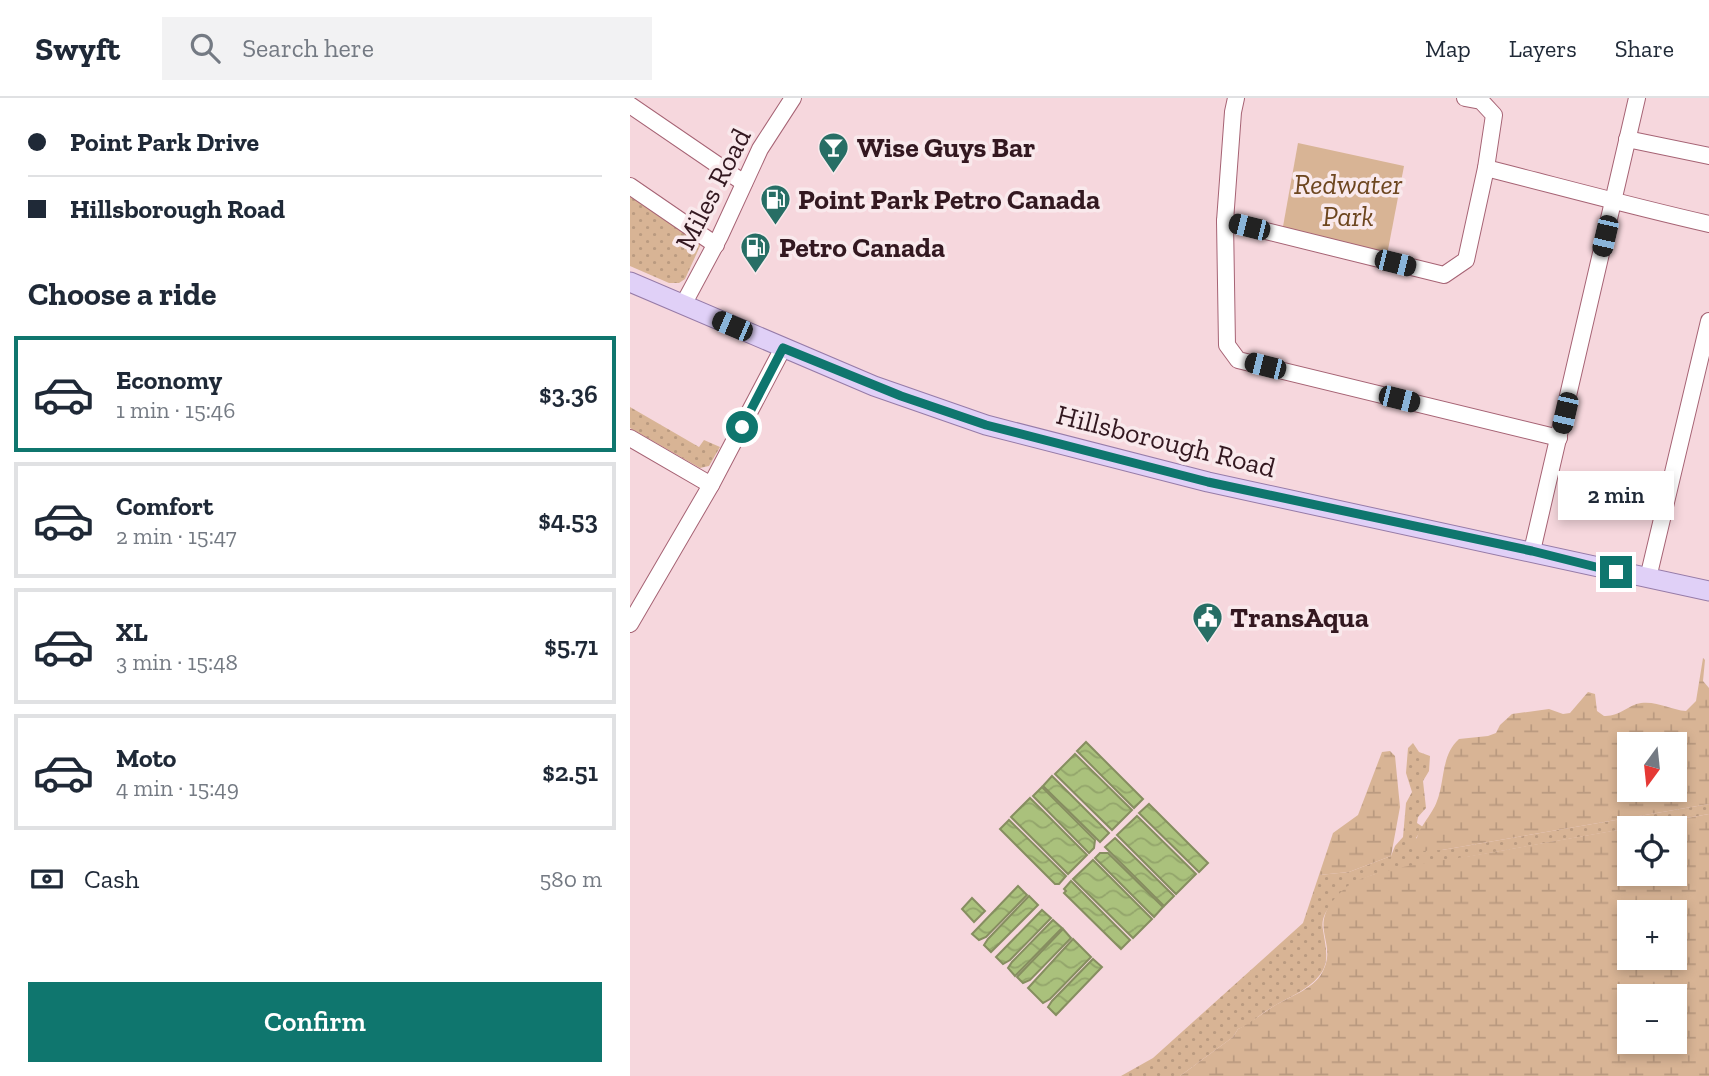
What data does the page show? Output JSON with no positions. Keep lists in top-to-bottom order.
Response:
{
  "streets": {
    "main road": ["Hillsborough Road"],
    "street": ["Miles Road"]
  },
  "crossings": [
    ["Miles Road", "Hillsborough Road"]
  ],
  "parks": ["Redwater Park"],
  "places": {
    "bar": ["Wise Guys Bar"],
    "fuel station": ["Point Park Petro Canada", "Petro Canada"],
    "public building": ["TransAqua"]
  },
  "north": "bottom",
  "page": {
    "header": "Swyft",
    "search": "Search here",
    "nav": ["Map", "Layers", "Share"],
    "banner": ["Point Park Drive", "Hillsborough Road"],
    "heading": "Choose a ride",
    "list": [
      {
        "name": "Economy",
        "note": "1 min · 15:46",
        "value": "$3.36"
      },
      {
        "name": "Comfort",
        "note": "2 min · 15:47",
        "value": "$4.53"
      },
      {
        "name": "XL",
        "note": "3 min · 15:48",
        "value": "$5.71"
      },
      {
        "name": "Moto",
        "note": "4 min · 15:49",
        "value": "$2.51"
      }
    ],
    "bubble": "2 min",
    "map_buttons": ["+", "−"],
    "pay": ["Cash", "580 m"],
    "buttons": "Confirm"
  }
}
